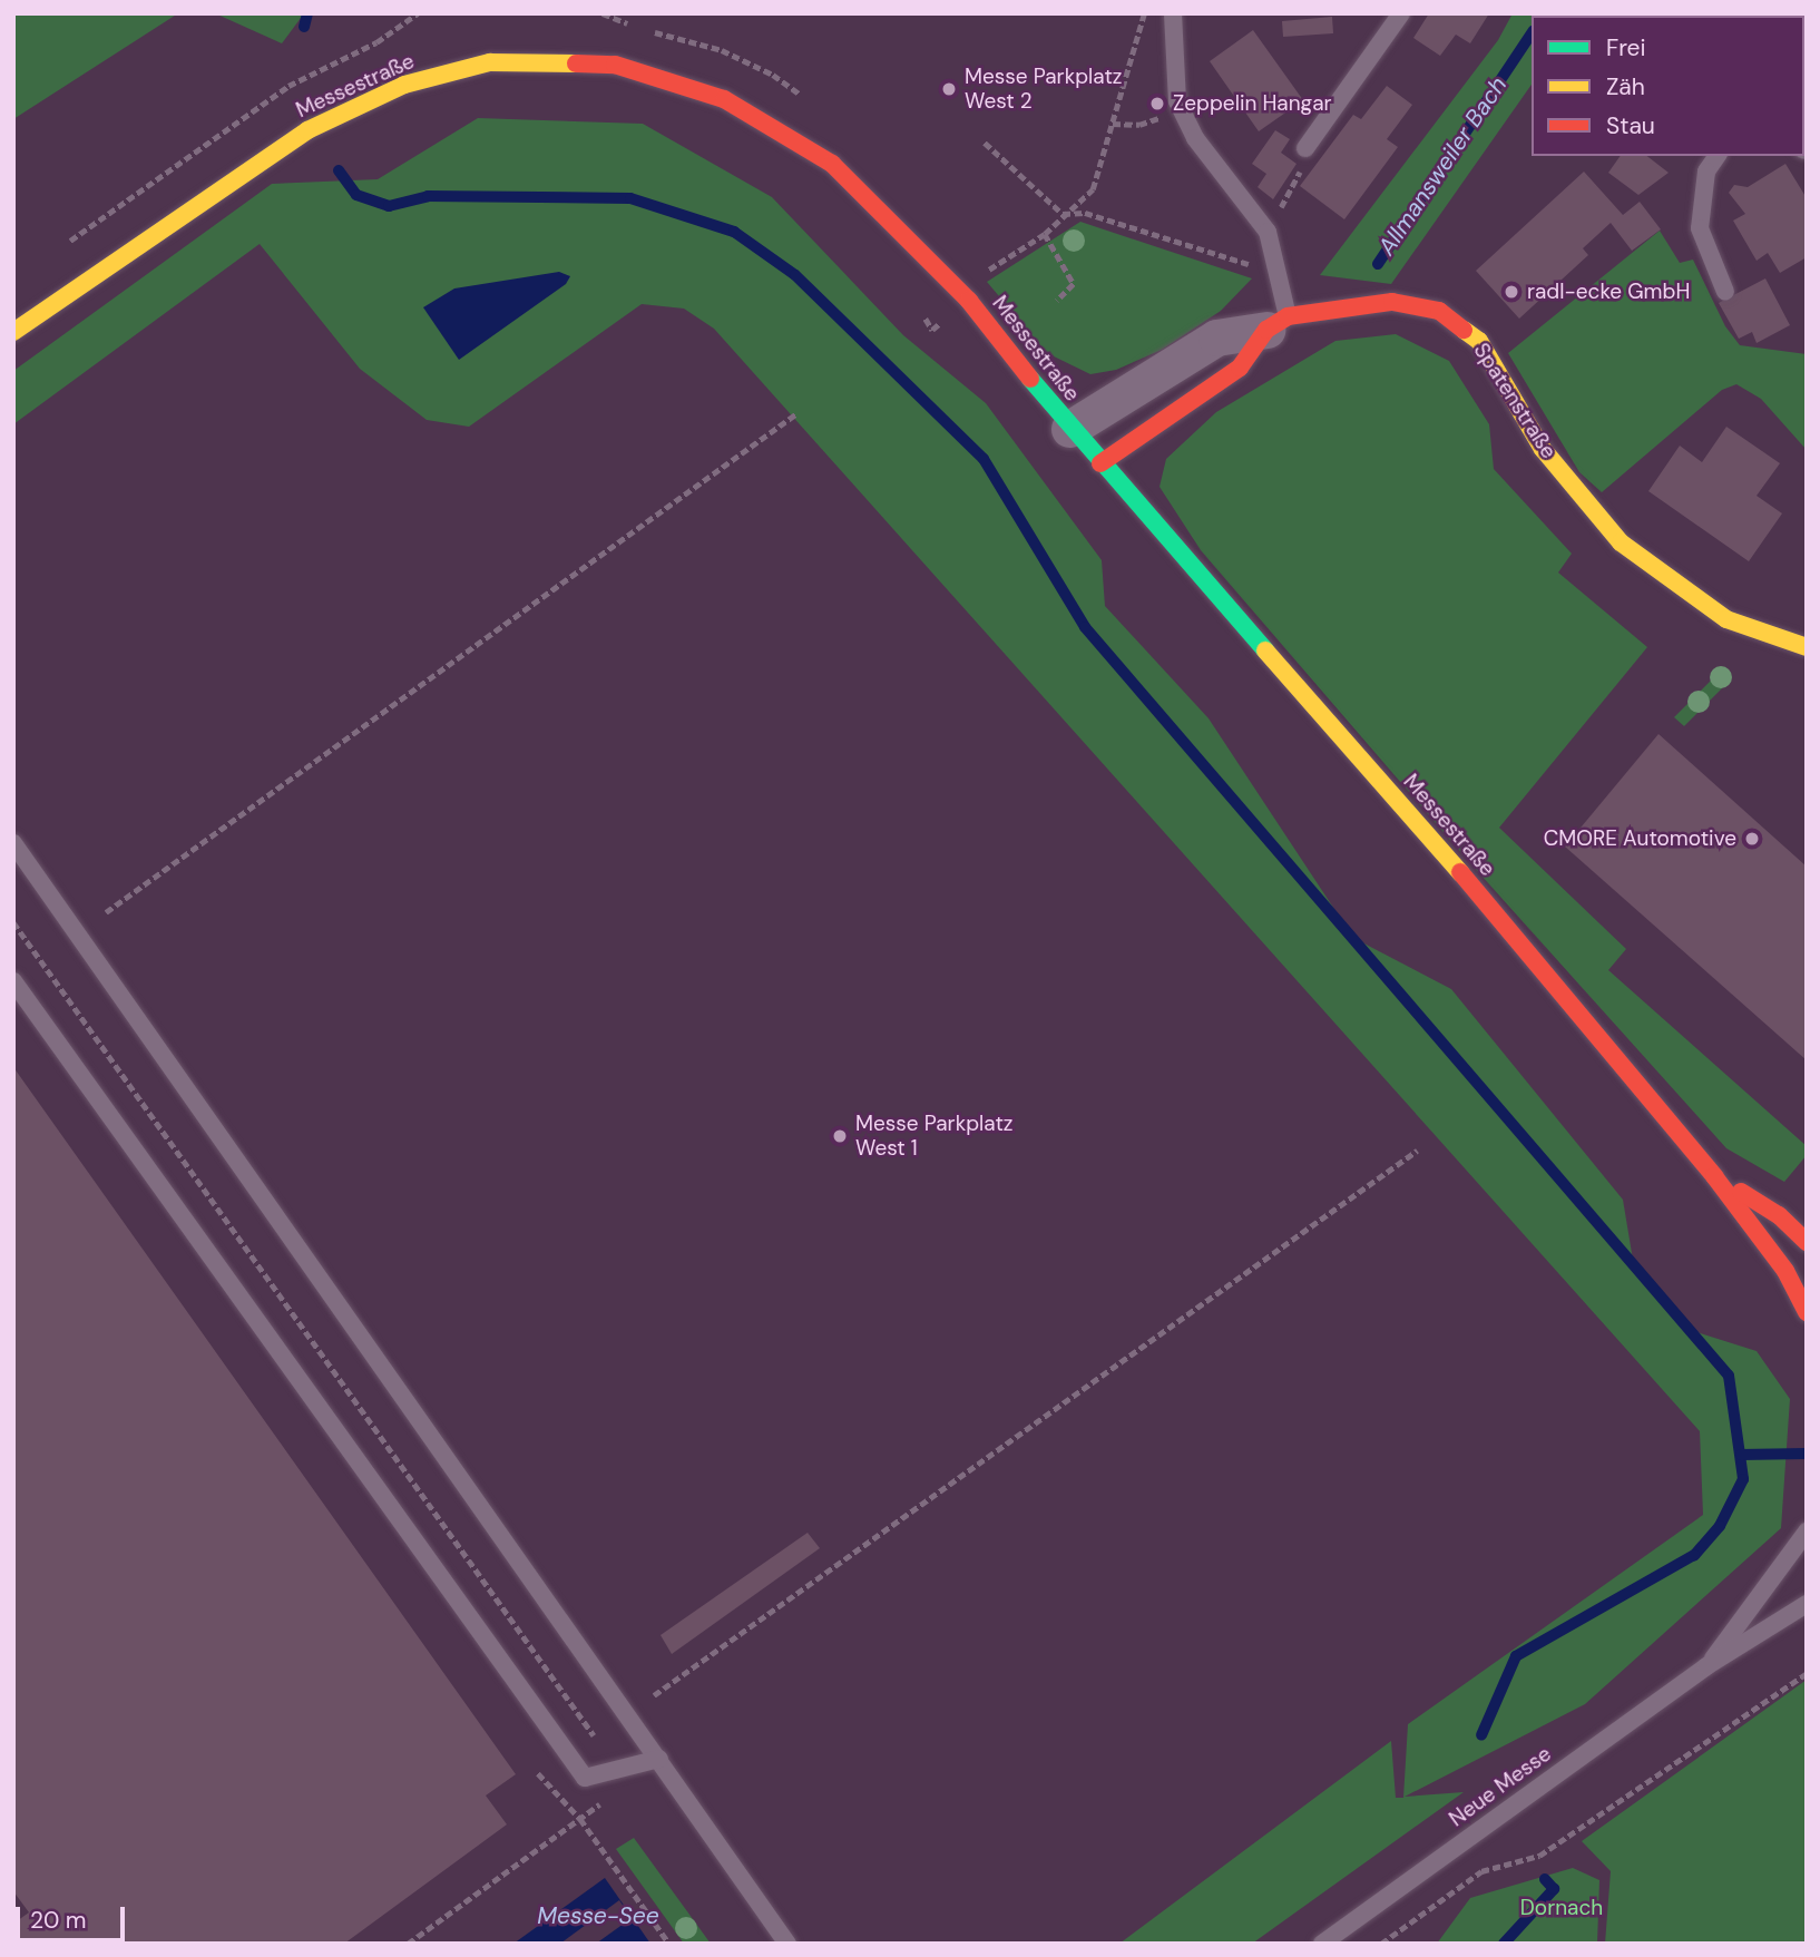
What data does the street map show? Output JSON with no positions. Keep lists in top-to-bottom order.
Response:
{
  "streets": {
    "street": ["Messestraße", "Spatenstraße"],
    "lane": ["Neue Messe"]
  },
  "crossings": [
    ["Messestraße", "Spatenstraße"]
  ],
  "water": ["Allmansweiler Bach", "Messe-See"],
  "parks": ["Dornach"],
  "places": [
    "Messe Parkplatz West 2",
    "Zeppelin Hangar",
    "radl-ecke GmbH",
    "CMORE Automotive",
    "Messe Parkplatz West 1"
  ],
  "legend": ["Frei", "Zäh", "Stau"],
  "scale_bar": "20 m"
}
